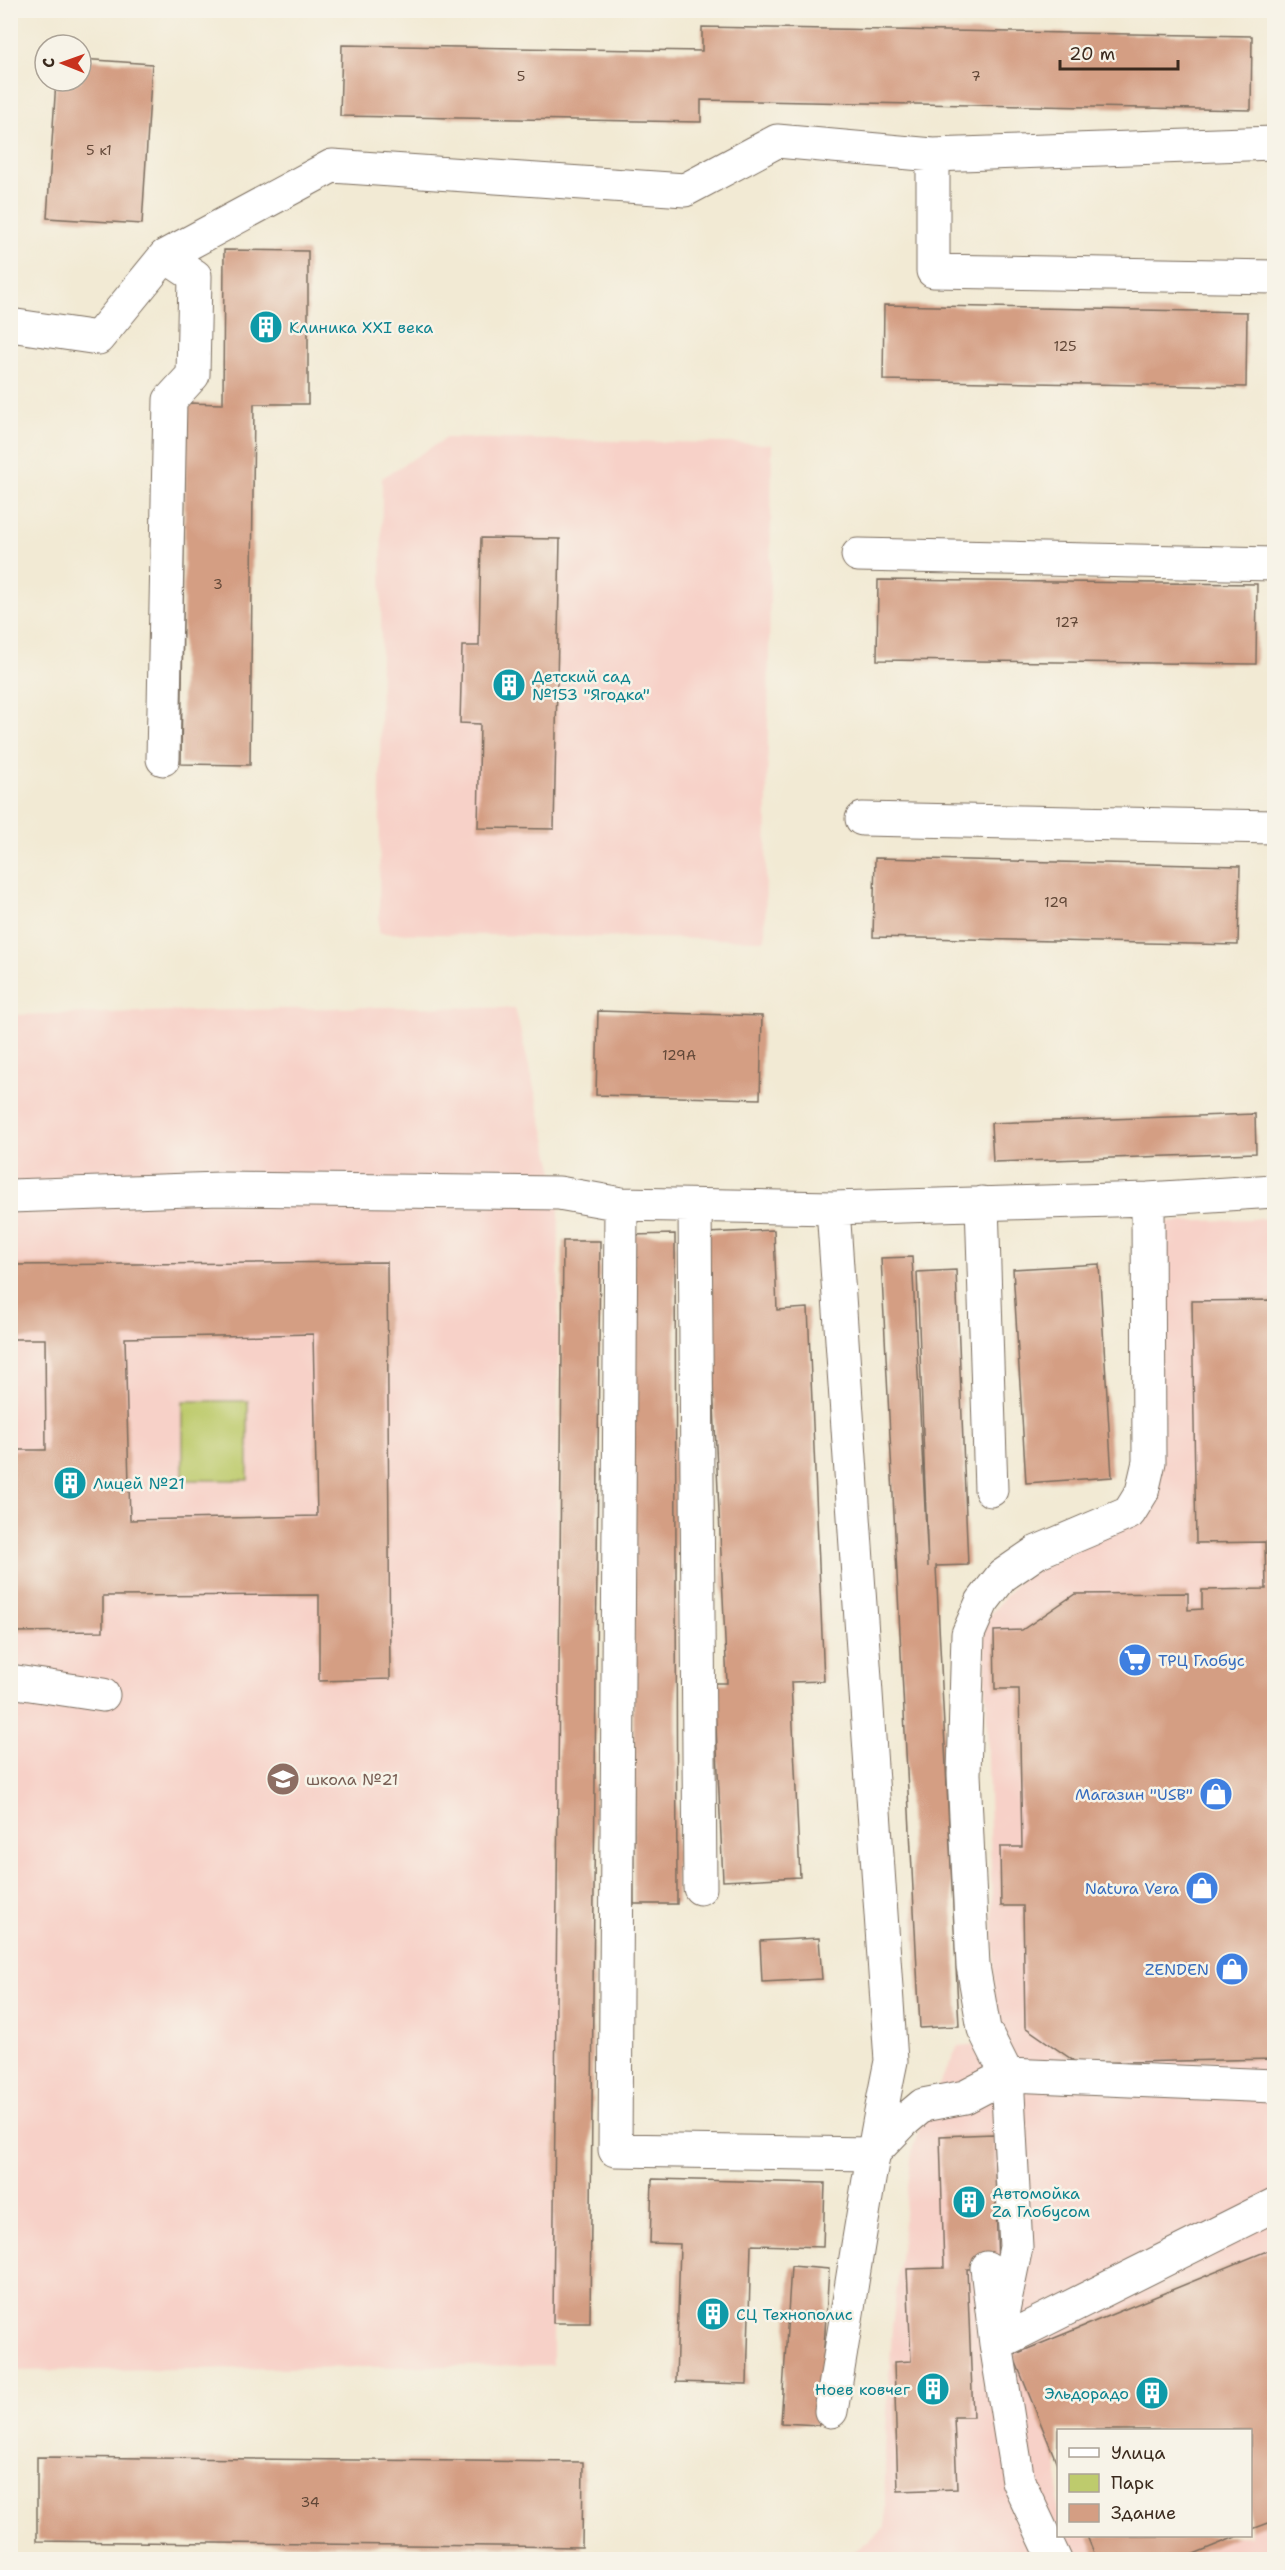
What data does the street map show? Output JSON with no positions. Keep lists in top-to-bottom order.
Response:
{
  "places": {
    "building": [
      "Клиника XXI века",
      "Детский сад №153 \"Ягодка\"",
      "Лицей №21",
      "Автомойка Za Глобусом",
      "СЦ Технополис",
      "Ноев ковчег",
      "Эльдорадо"
    ],
    "supermarket": ["ТРЦ Глобус"],
    "school or university": ["школа №21"],
    "shop": ["Магазин \"USB\"", "Natura Vera", "ZENDEN"]
  },
  "house_numbers": [
    "5",
    "7",
    "5 к1",
    "125",
    "3",
    "127",
    "129",
    "129А",
    "34"
  ],
  "legend": ["Улица", "Парк", "Здание"],
  "scale_bar": "20 m",
  "north": "left"
}
